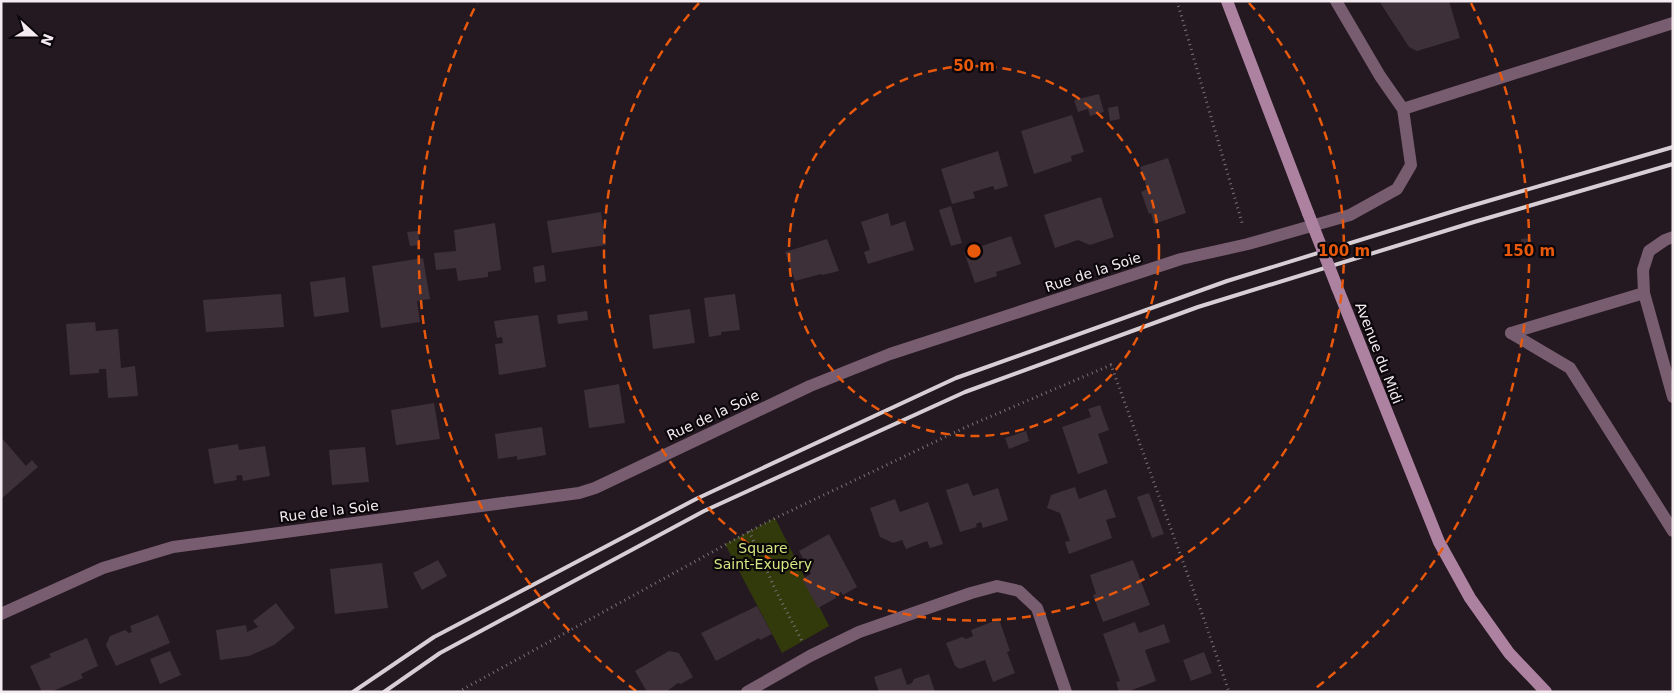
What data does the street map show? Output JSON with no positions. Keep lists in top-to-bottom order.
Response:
{
  "streets": {
    "main road": ["Avenue du Midi"],
    "street": ["Rue de la Soie"]
  },
  "parks": ["Square Saint-Exupéry"],
  "north": "right",
  "rings": ["50 m", "100 m", "150 m"]
}
